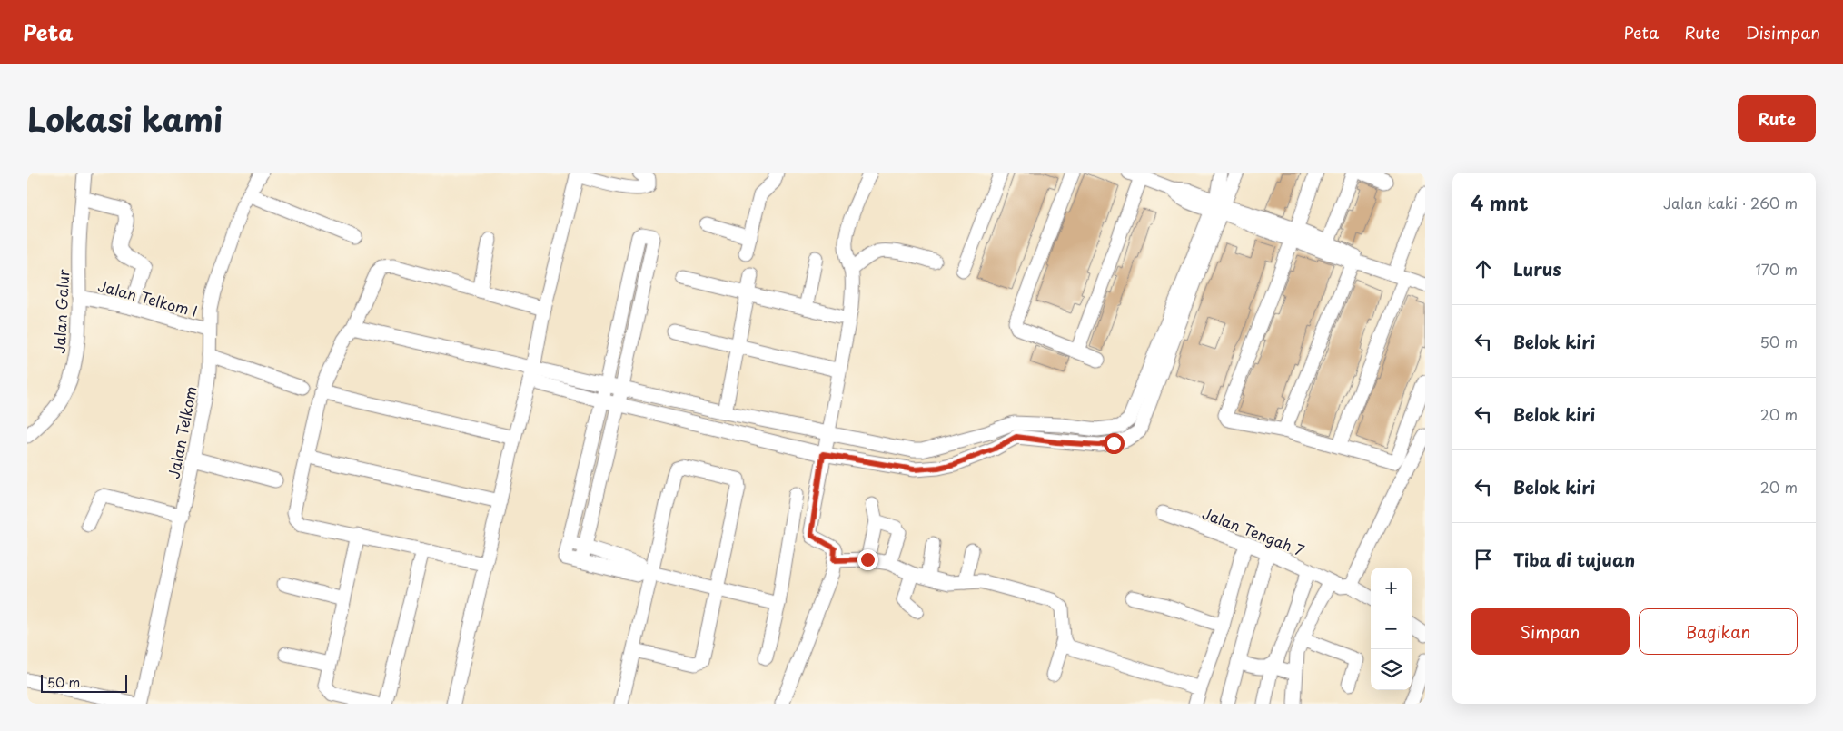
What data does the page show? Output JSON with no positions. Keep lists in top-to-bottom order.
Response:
{
  "streets": {
    "street": [
      "Jalan Telkom I",
      "Jalan Galur",
      "Jalan Telkom",
      "Jalan Tengah 7"
    ]
  },
  "crossings": [
    ["Jalan Telkom I", "Jalan Galur"],
    ["Jalan Telkom I", "Jalan Telkom"]
  ],
  "scale_bar": "50 m",
  "page": {
    "header": "Peta",
    "nav": ["Peta", "Rute", "Disimpan"],
    "title": "Lokasi kami",
    "buttons": [
      "Rute",
      ["Simpan", "Bagikan"]
    ],
    "heading": ["4 mnt", "Jalan kaki · 260 m"],
    "list": [
      ["Lurus", "170 m"],
      ["Belok kiri", "50 m"],
      ["Belok kiri", "20 m"],
      ["Belok kiri", "20 m"],
      "Tiba di tujuan"
    ],
    "map_buttons": ["+", "−"],
    "scale": "50 m"
  }
}
